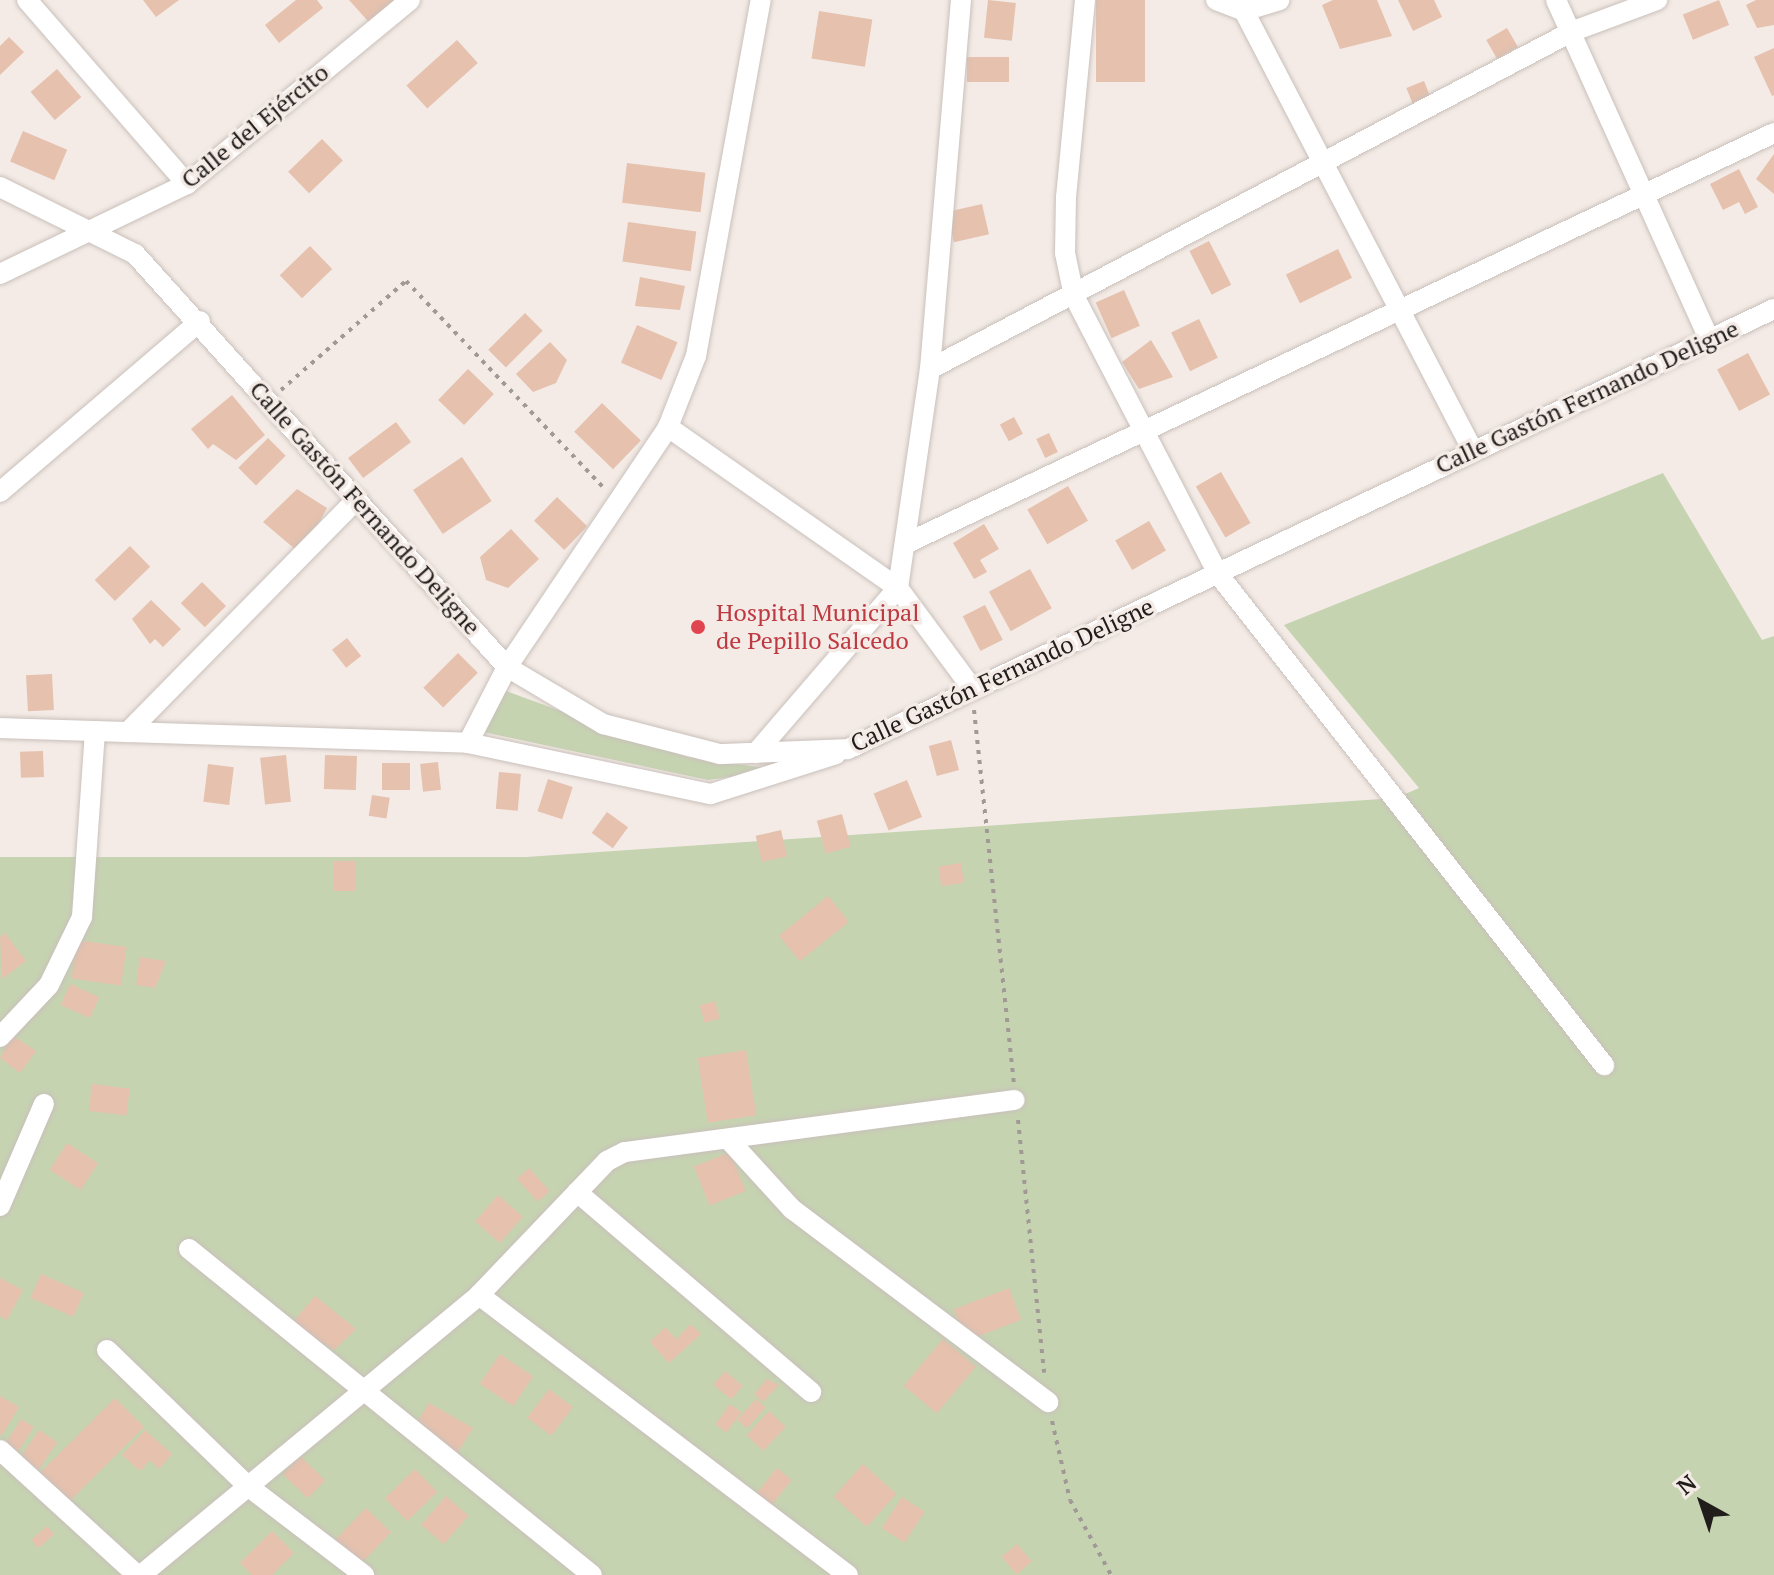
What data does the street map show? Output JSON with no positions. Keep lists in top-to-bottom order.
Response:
{
  "streets": {
    "street": ["Calle del Ejército", "Calle Gastón Fernando Deligne"]
  },
  "crossings": [
    ["Calle del Ejército", "Calle Gastón Fernando Deligne"]
  ],
  "places": ["Hospital Municipal de Pepillo Salcedo"],
  "north": "top left"
}
